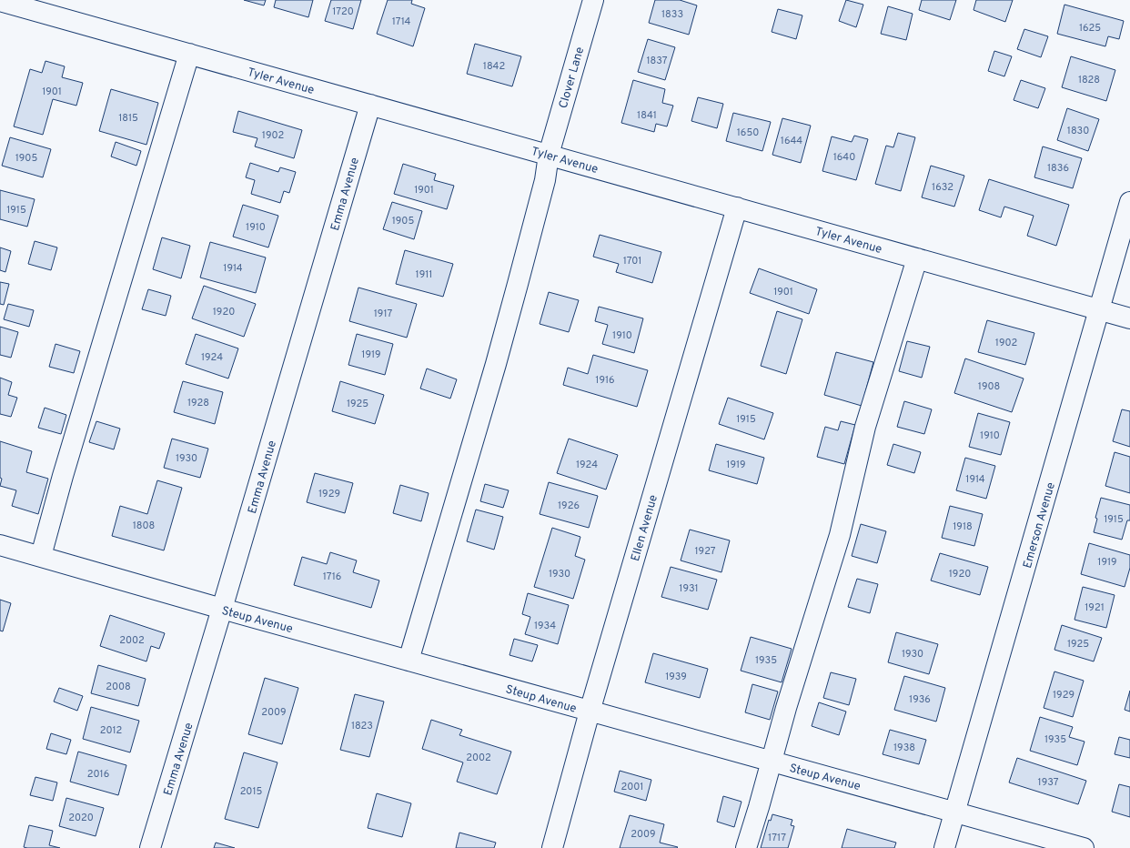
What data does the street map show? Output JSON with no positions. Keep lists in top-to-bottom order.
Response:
{
  "streets": {
    "street": [
      "Clover Lane",
      "Tyler Avenue",
      "Emma Avenue",
      "Emerson Avenue",
      "Ellen Avenue",
      "Steup Avenue"
    ]
  },
  "crossings": [
    ["Clover Lane", "Tyler Avenue"],
    ["Clover Lane", "Steup Avenue"],
    ["Tyler Avenue", "Emma Avenue"],
    ["Tyler Avenue", "Emerson Avenue"],
    ["Tyler Avenue", "Ellen Avenue"],
    ["Emma Avenue", "Steup Avenue"],
    ["Emerson Avenue", "Steup Avenue"],
    ["Ellen Avenue", "Steup Avenue"]
  ],
  "house_numbers": [
    "1720",
    "1833",
    "1714",
    "1625",
    "1837",
    "1842",
    "1828",
    "1901",
    "1841",
    "1815",
    "1830",
    "1650",
    "1902",
    "1644",
    "1640",
    "1905",
    "1836",
    "1632",
    "1901",
    "1915",
    "1905",
    "1910",
    "1701",
    "1914",
    "1911",
    "1901",
    "1920",
    "1917",
    "1910",
    "1902",
    "1919",
    "1924",
    "1916",
    "1908",
    "1928",
    "1925",
    "1915",
    "1910",
    "1930",
    "1924",
    "1919",
    "1914",
    "1929",
    "1926",
    "1915",
    "1808",
    "1918",
    "1927",
    "1919",
    "1930",
    "1920",
    "1716",
    "1931",
    "1921",
    "1934",
    "2002",
    "1925",
    "1930",
    "1935",
    "1939",
    "2008",
    "1929",
    "1936",
    "2009",
    "1823",
    "2012",
    "1935",
    "1938",
    "2002",
    "2016",
    "1937",
    "2001",
    "2015",
    "2020",
    "2009",
    "1717"
  ]
}
